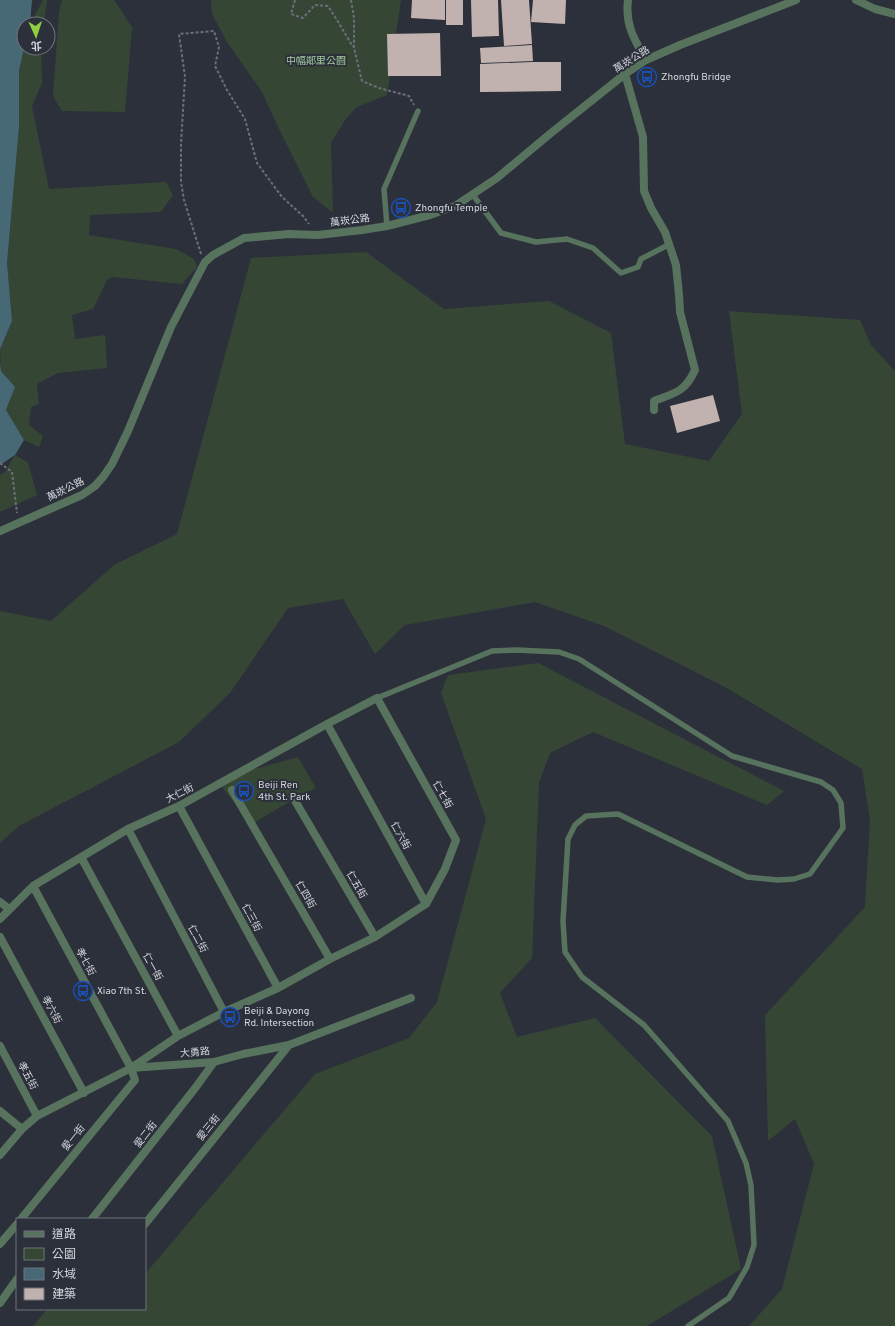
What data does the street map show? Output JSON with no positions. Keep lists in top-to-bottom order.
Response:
{
  "streets": {
    "street": [
      "萬崁公路",
      "大仁街",
      "仁七街",
      "仁六街",
      "仁五街",
      "仁四街",
      "仁三街",
      "仁二街",
      "孝七街",
      "仁一街",
      "孝六街",
      "大勇路",
      "孝五街",
      "愛三街",
      "愛二街",
      "愛一街"
    ]
  },
  "crossings": [
    ["大仁街", "仁七街"],
    ["大仁街", "仁六街"],
    ["大仁街", "仁三街"],
    ["大仁街", "仁二街"],
    ["大仁街", "孝七街"],
    ["大仁街", "仁一街"],
    ["仁七街", "仁六街"],
    ["孝七街", "大勇路"],
    ["孝七街", "愛一街"],
    ["孝六街", "大勇路"],
    ["大勇路", "孝五街"],
    ["大勇路", "愛三街"],
    ["大勇路", "愛二街"],
    ["大勇路", "愛一街"]
  ],
  "parks": ["中幅鄰里公園"],
  "places": {
    "bus stop": [
      "Zhongfu Bridge",
      "Zhongfu Temple",
      "Beiji Ren 4th St. Park",
      "Xiao 7th St.",
      "Beiji & Dayong Rd. Intersection"
    ]
  },
  "legend": [
    "道路",
    "公園",
    "水域",
    "建築"
  ],
  "north": "bottom"
}
